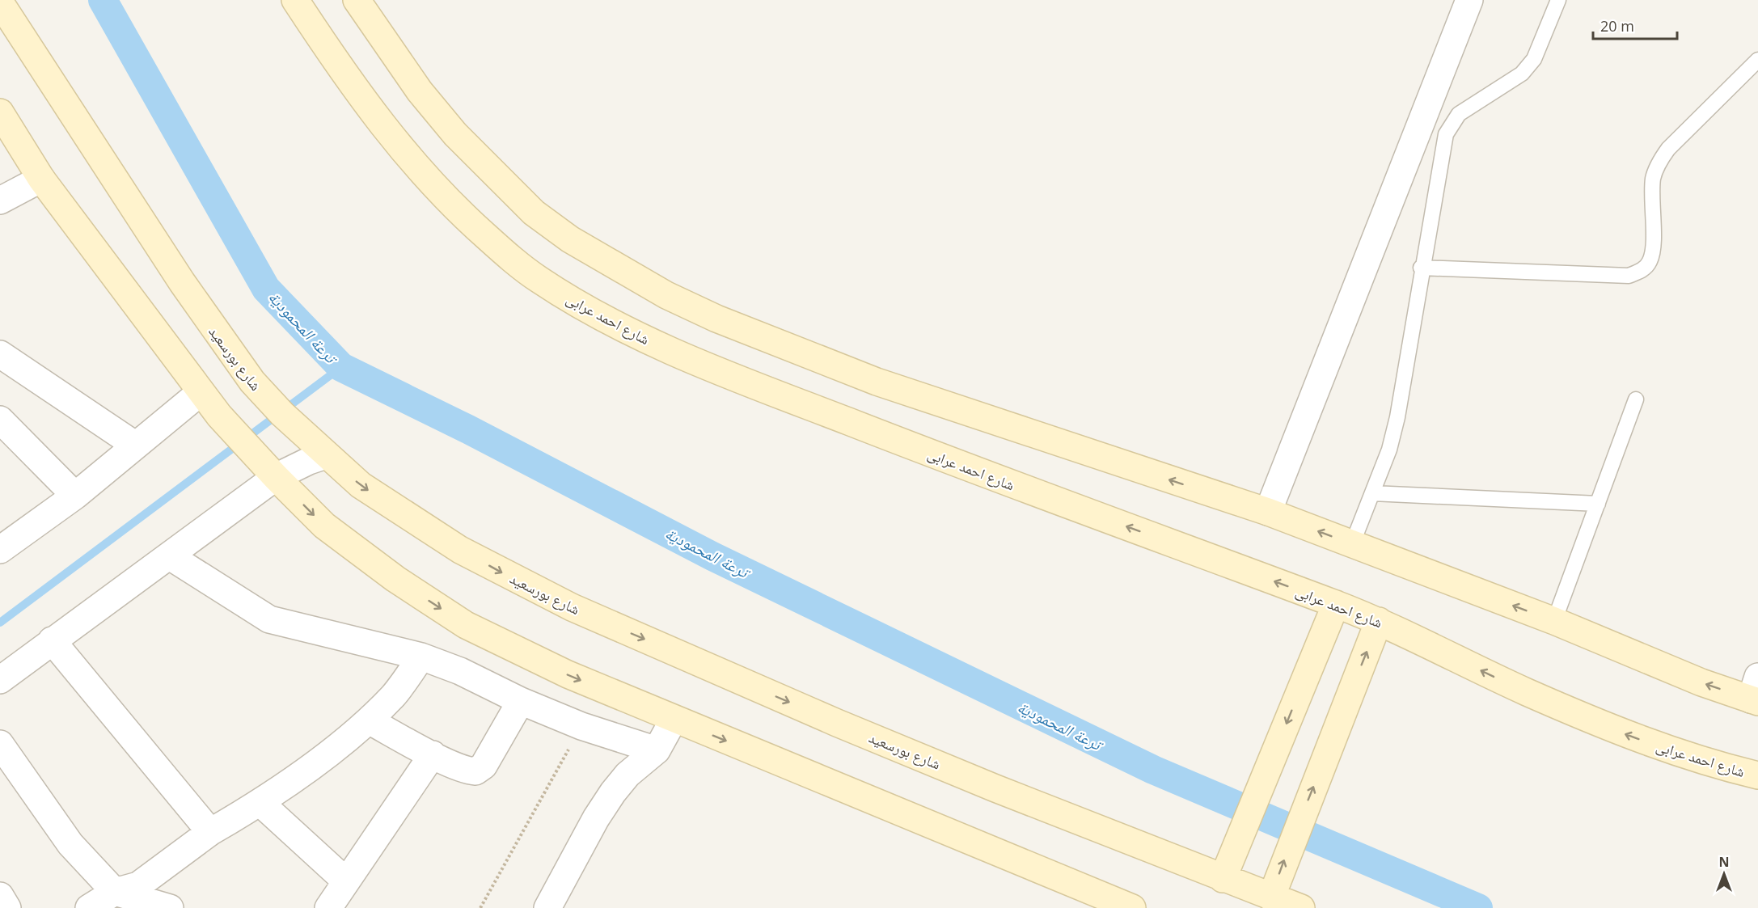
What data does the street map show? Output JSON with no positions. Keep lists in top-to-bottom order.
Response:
{
  "streets": {
    "main road": ["شارع احمد عرابى", "شارع بورسعيد"]
  },
  "water": ["ترعة المحمودية"],
  "scale_bar": "20 m",
  "north": "top"
}
